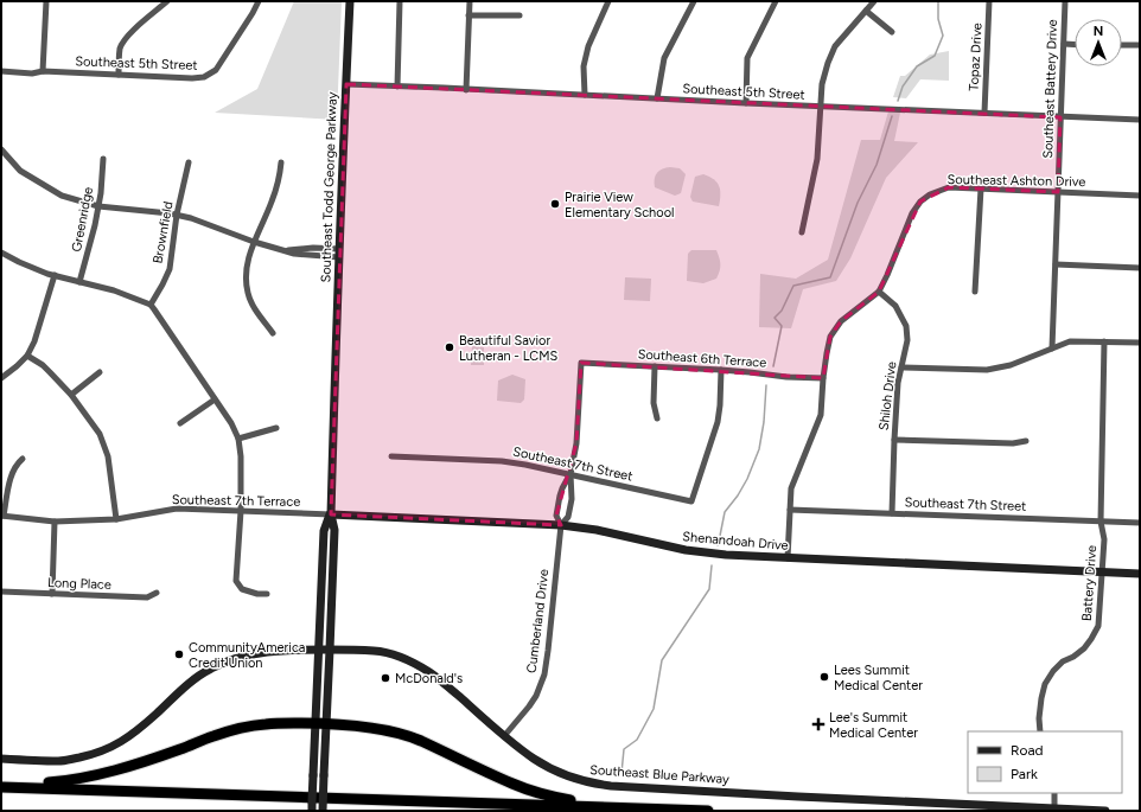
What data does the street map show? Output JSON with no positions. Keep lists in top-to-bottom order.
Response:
{
  "streets": {
    "street": [
      "Topaz Drive",
      "Southeast 5th Street",
      "Southeast Battery Drive",
      "Southeast Ashton Drive",
      "Southeast Todd George Parkway",
      "Greenridge",
      "Brownfield",
      "Southeast 6th Terrace",
      "Shiloh Drive",
      "Southeast 7th Street",
      "Southeast 7th Terrace",
      "Shenandoah Drive",
      "Long Place",
      "Battery Drive",
      "Cumberland Drive",
      "Southeast Blue Parkway"
    ]
  },
  "crossings": [
    ["Topaz Drive", "Southeast 5th Street"],
    ["Southeast 5th Street", "Southeast Battery Drive"],
    ["Southeast 5th Street", "Southeast Todd George Parkway"],
    ["Southeast Battery Drive", "Southeast Ashton Drive"],
    ["Southeast Ashton Drive", "Southeast 6th Terrace"],
    ["Southeast Ashton Drive", "Shiloh Drive"],
    ["Southeast Ashton Drive", "Southeast 7th Street"],
    ["Southeast Ashton Drive", "Shenandoah Drive"],
    ["Southeast Todd George Parkway", "Southeast 7th Terrace"],
    ["Southeast Todd George Parkway", "Shenandoah Drive"],
    ["Southeast 6th Terrace", "Southeast 7th Street"],
    ["Southeast 6th Terrace", "Cumberland Drive"],
    ["Shiloh Drive", "Southeast 7th Street"],
    ["Southeast 7th Street", "Battery Drive"],
    ["Southeast 7th Street", "Cumberland Drive"],
    ["Southeast 7th Terrace", "Shenandoah Drive"],
    ["Shenandoah Drive", "Battery Drive"],
    ["Shenandoah Drive", "Cumberland Drive"],
    ["Cumberland Drive", "Southeast Blue Parkway"]
  ],
  "places": {
    "other": [
      "Prairie View Elementary School",
      "Beautiful Savior Lutheran - LCMS",
      "CommunityAmerica Credit Union",
      "Lees Summit Medical Center",
      "McDonald's"
    ],
    "health": ["Lee's Summit Medical Center"]
  },
  "legend": ["Road", "Park"],
  "north": "top"
}
